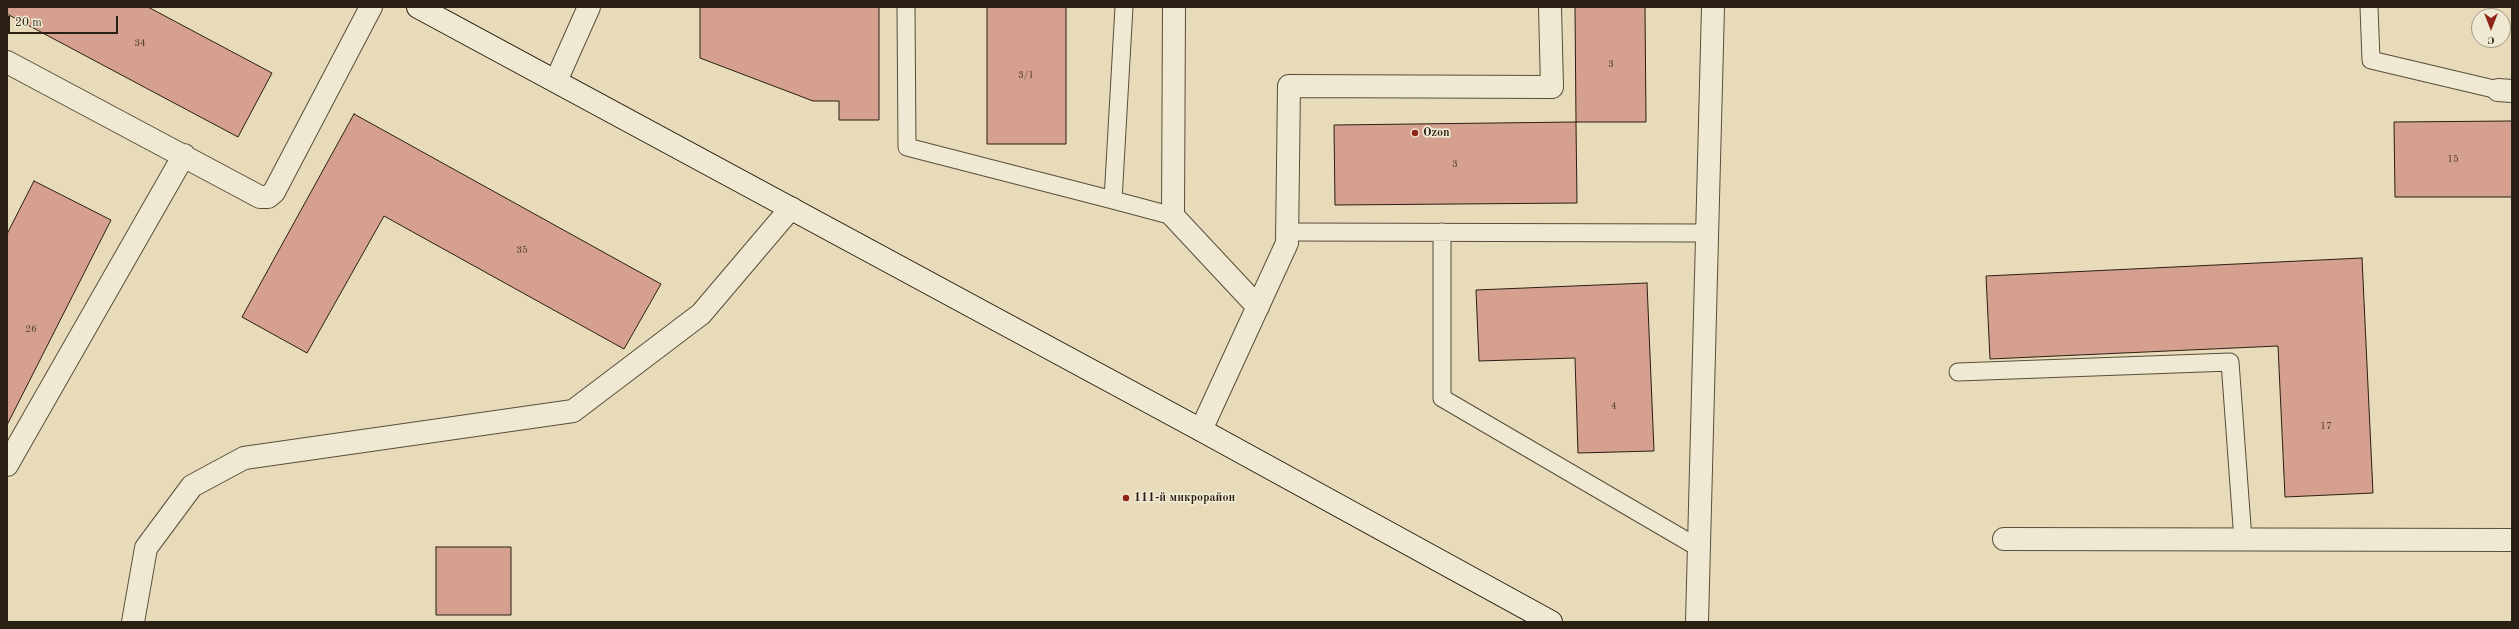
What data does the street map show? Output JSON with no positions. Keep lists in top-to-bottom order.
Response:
{
  "places": ["Ozon", "111-й микрорайон"],
  "house_numbers": [
    "34",
    "3",
    "3/1",
    "15",
    "3",
    "35",
    "26",
    "4",
    "17"
  ],
  "scale_bar": "20 m",
  "north": "bottom"
}
